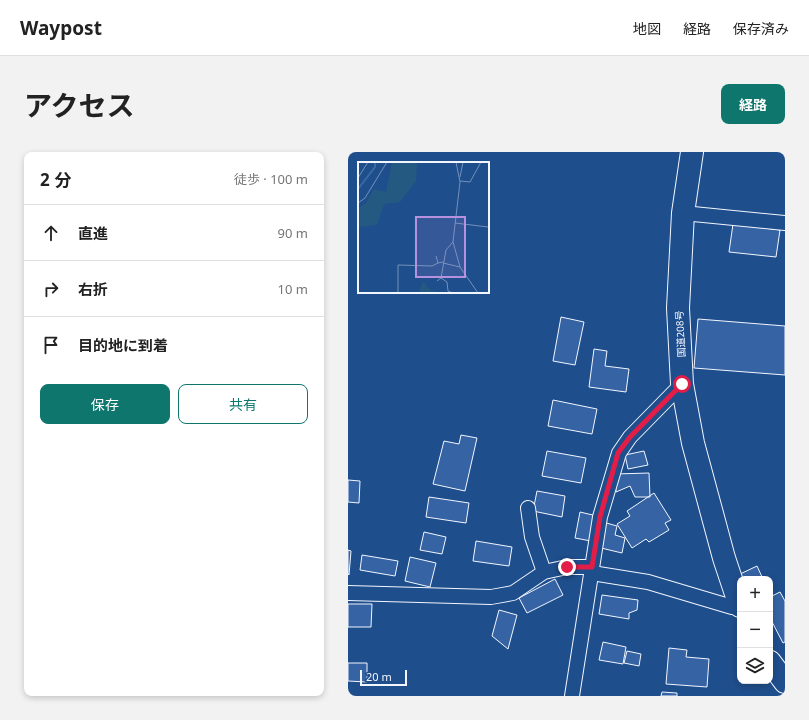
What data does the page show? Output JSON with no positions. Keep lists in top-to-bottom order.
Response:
{
  "streets": {
    "highway": ["国道208号"]
  },
  "scale_bar": "20 m",
  "page": {
    "header": "Waypost",
    "nav": ["地図", "経路", "保存済み"],
    "title": "アクセス",
    "buttons": [
      "経路",
      ["保存", "共有"]
    ],
    "heading": ["2 分", "徒歩 · 100 m"],
    "list": [
      ["直進", "90 m"],
      ["右折", "10 m"],
      "目的地に到着"
    ],
    "map_buttons": ["+", "−"],
    "scale": "20 m"
  }
}
